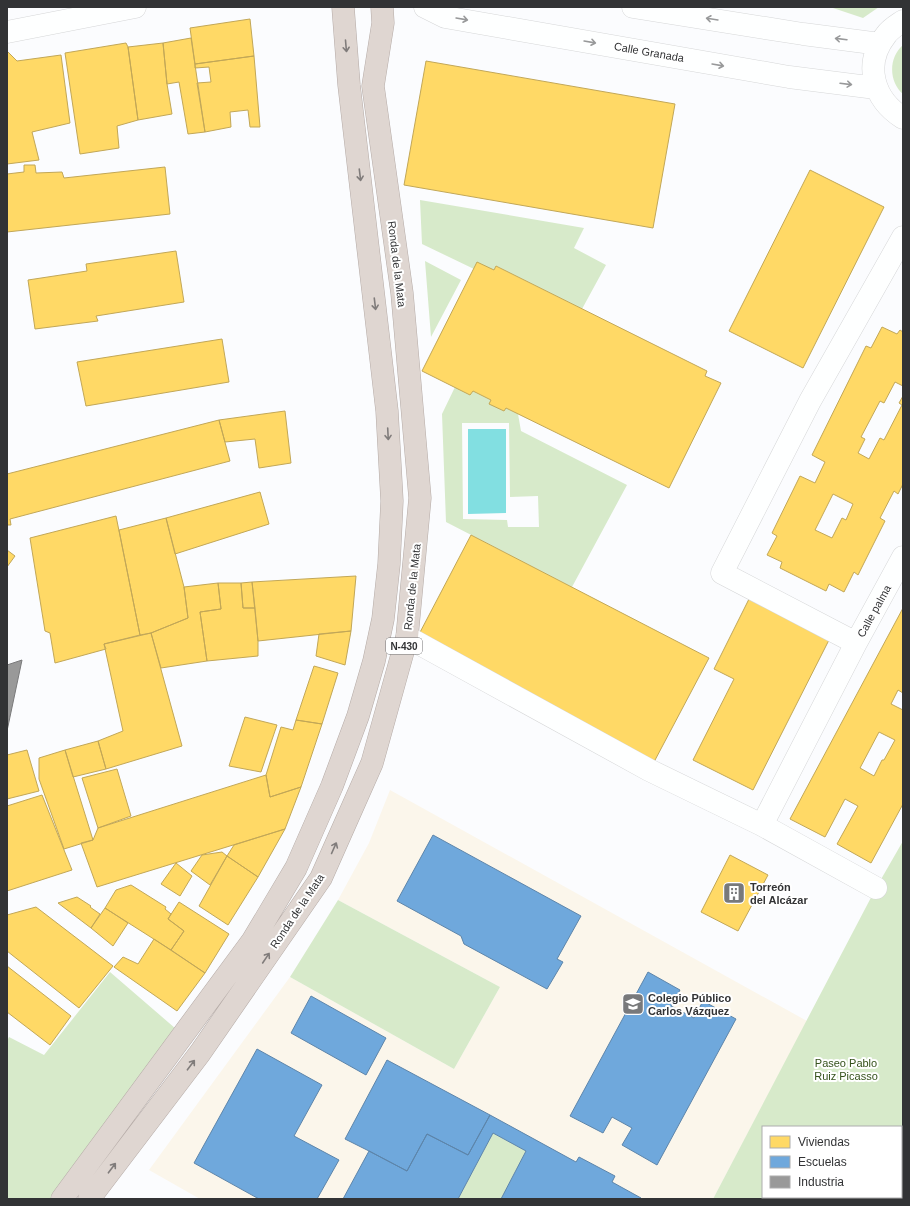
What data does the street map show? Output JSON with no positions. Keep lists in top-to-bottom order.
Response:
{
  "streets": {
    "highway": ["Ronda de la Mata", "N-430"],
    "street": ["Calle Granada", "Calle palma"]
  },
  "parks": ["Paseo Pablo Ruiz Picasso"],
  "places": {
    "building": ["Torreón del Alcázar"],
    "school or university": ["Colegio Público Carlos Vázquez"]
  },
  "legend": ["Viviendas", "Escuelas", "Industria"]
}
